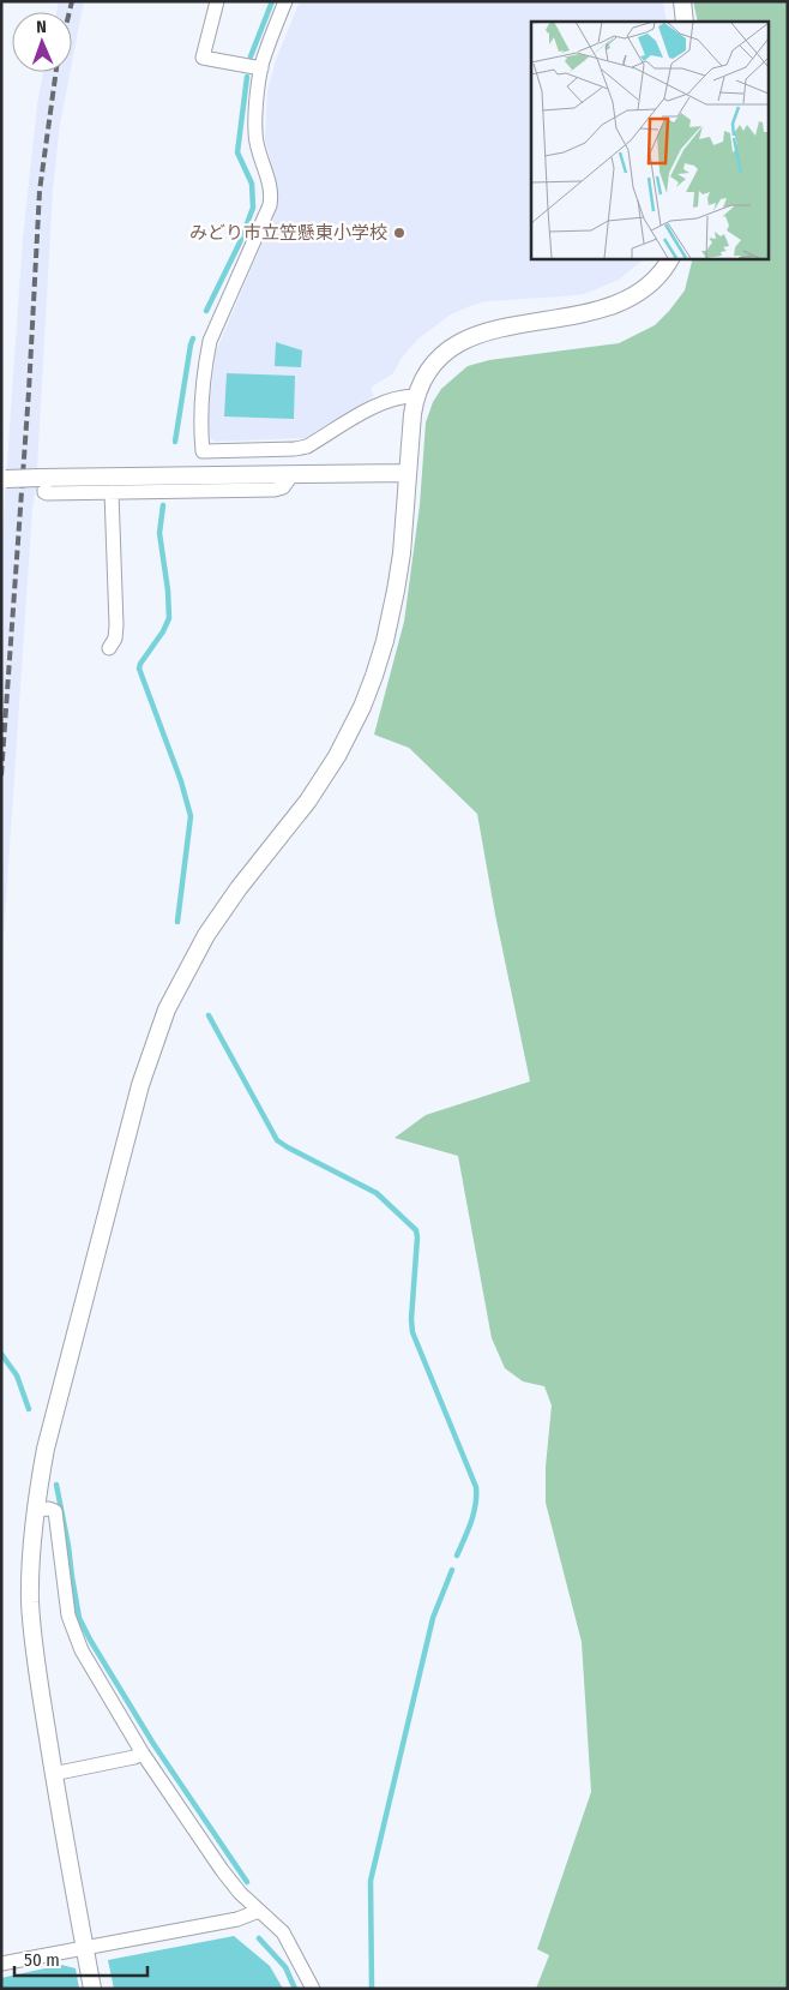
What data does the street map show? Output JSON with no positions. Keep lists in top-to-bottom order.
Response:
{
  "places": ["みどり市立笠懸東小学校"],
  "scale_bar": "50 m",
  "north": "top"
}
